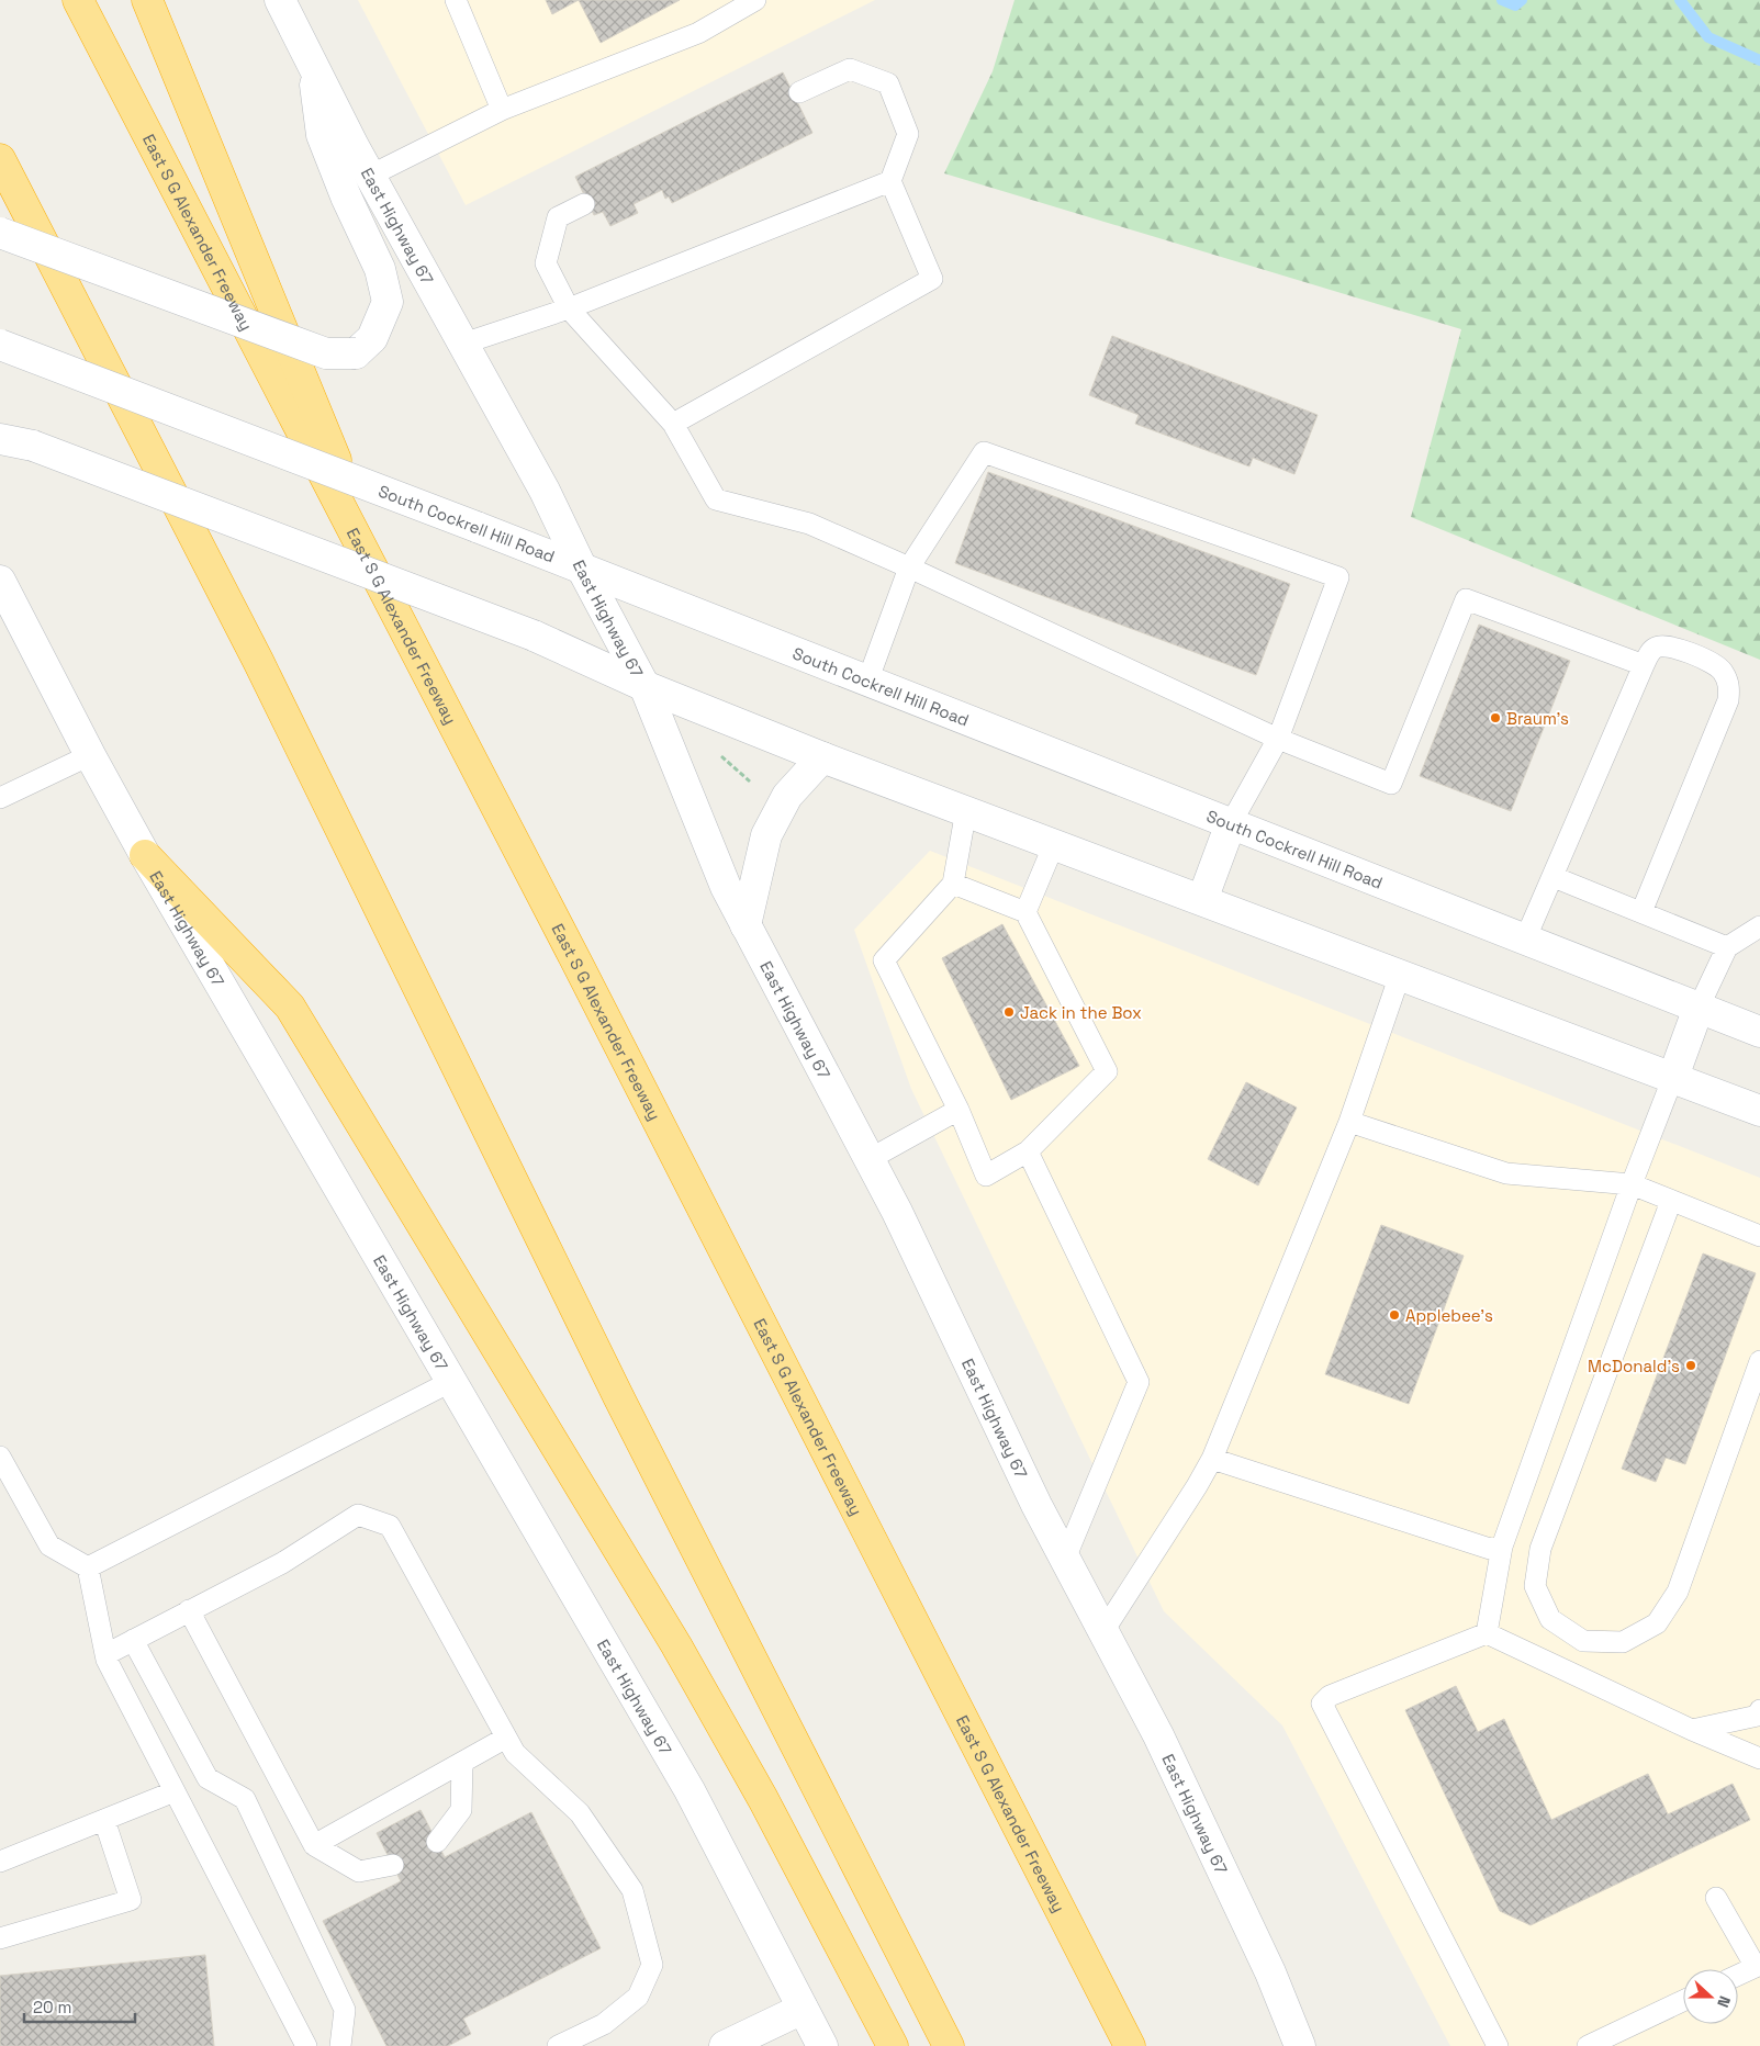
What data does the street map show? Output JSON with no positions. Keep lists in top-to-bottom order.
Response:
{
  "streets": {
    "highway": ["East S G Alexander Freeway"],
    "main road": ["East Highway 67", "South Cockrell Hill Road"]
  },
  "crossings": [
    ["East Highway 67", "South Cockrell Hill Road"]
  ],
  "places": [
    "Braum's",
    "Jack in the Box",
    "Applebee's",
    "McDonald's"
  ],
  "scale_bar": "20 m",
  "north": "right"
}
